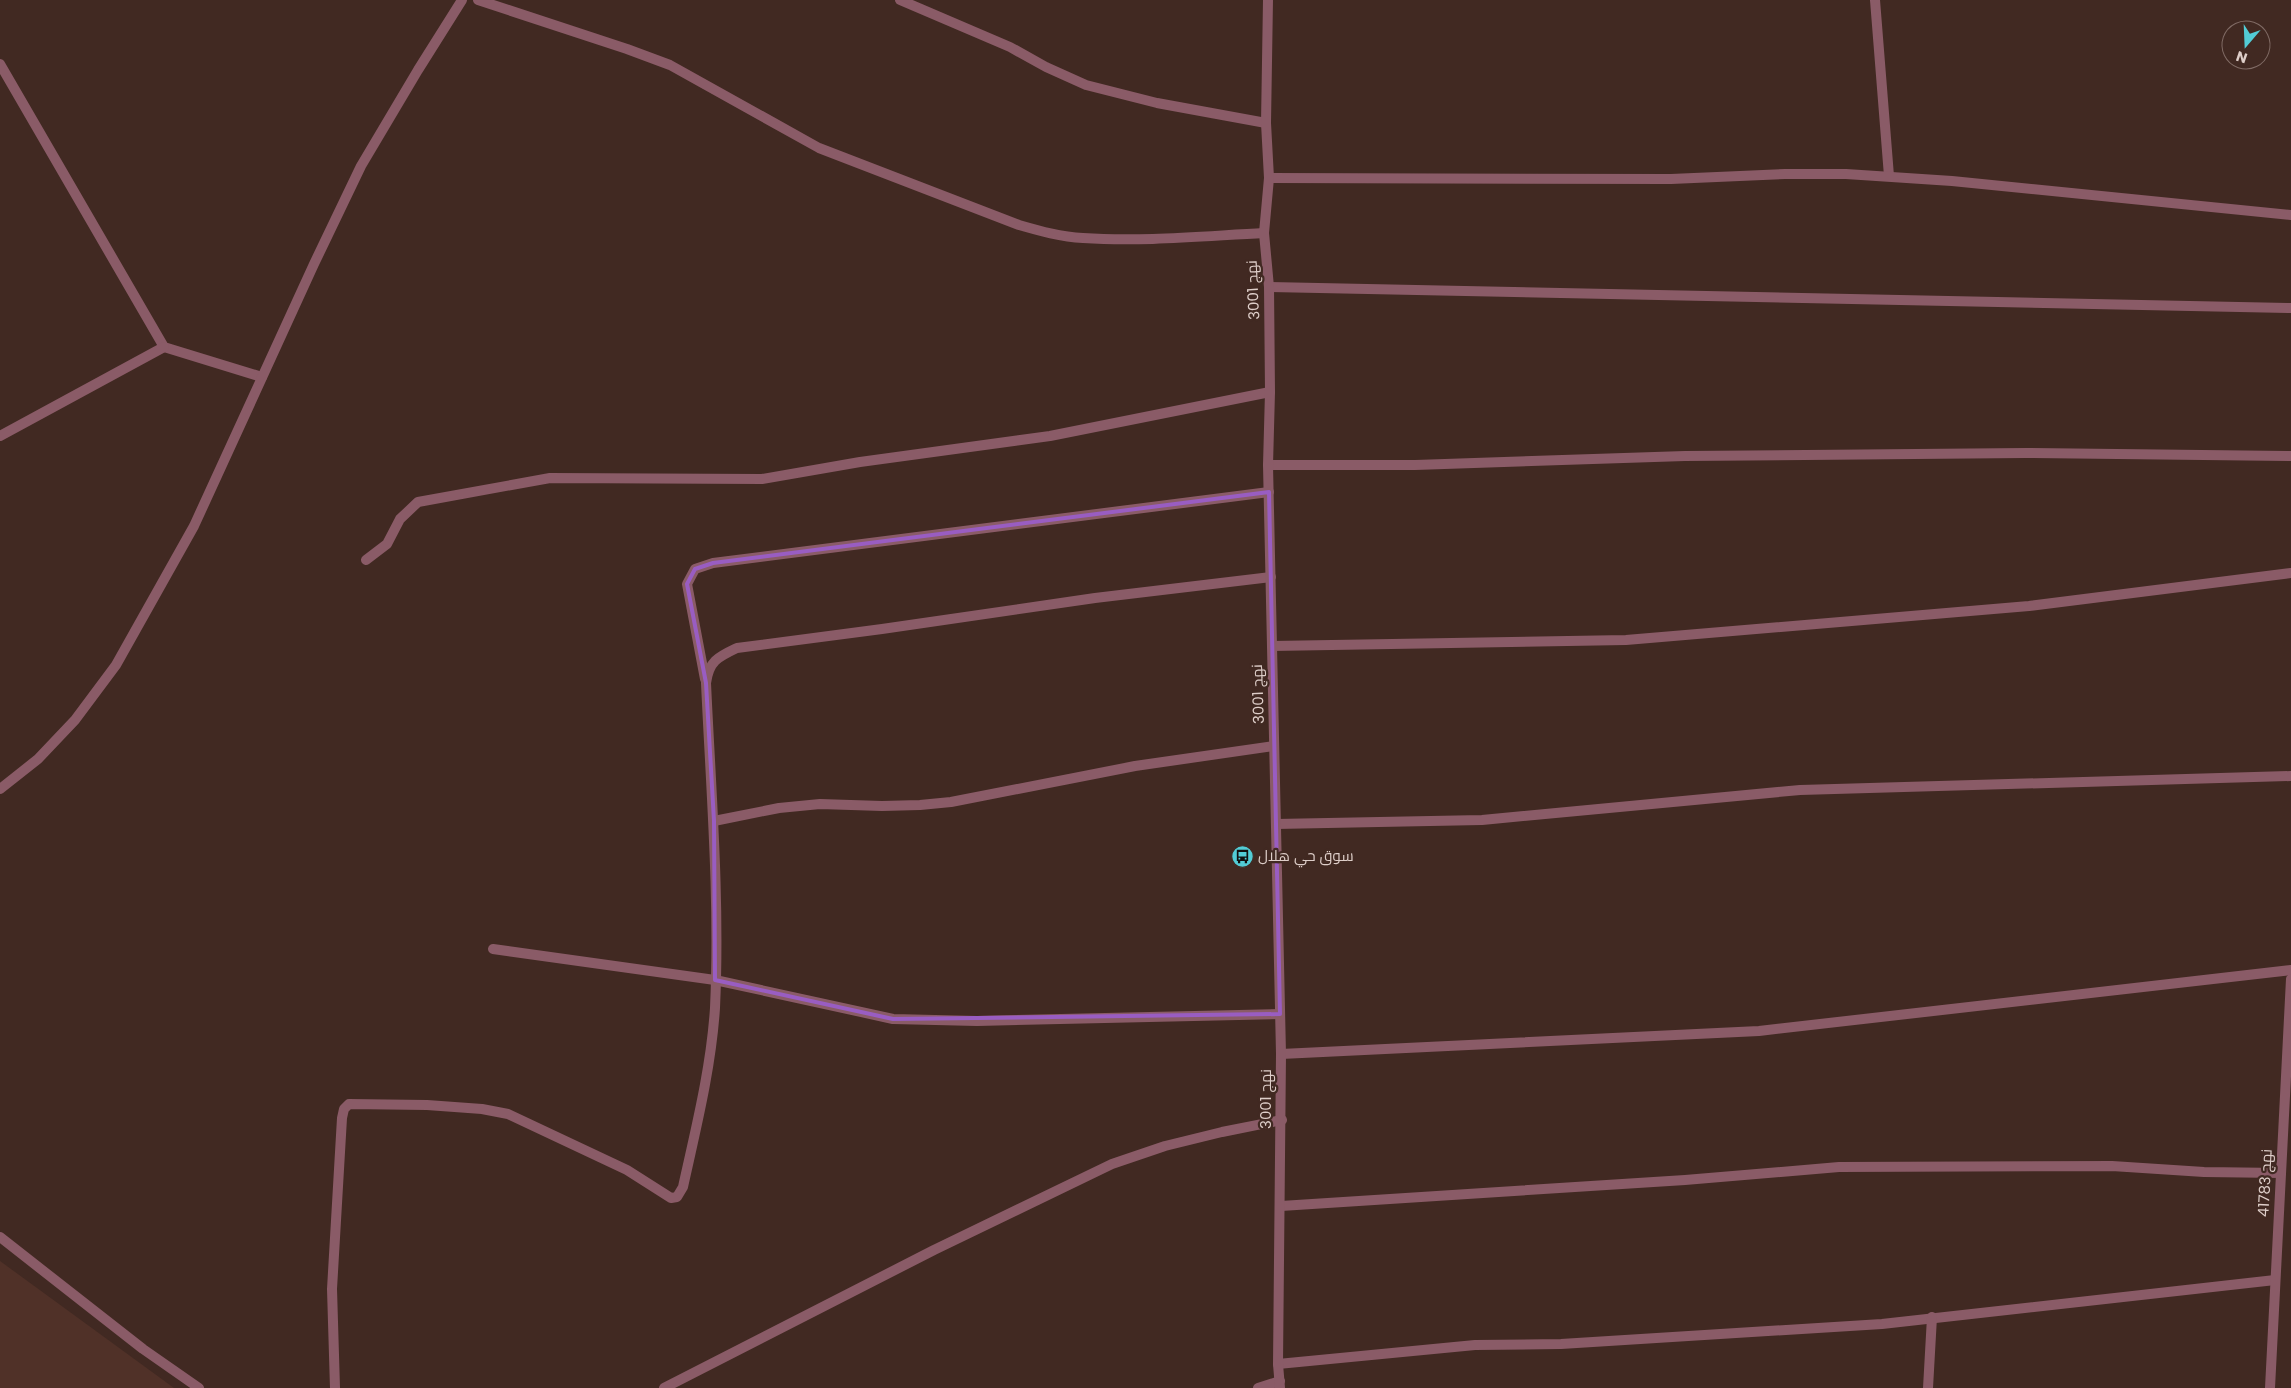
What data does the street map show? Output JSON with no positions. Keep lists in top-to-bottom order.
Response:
{
  "streets": {
    "street": ["نهج 3001", "نهج 41783"]
  },
  "places": {
    "bus stop": ["سوق حي هلال"]
  },
  "north": "bottom"
}
